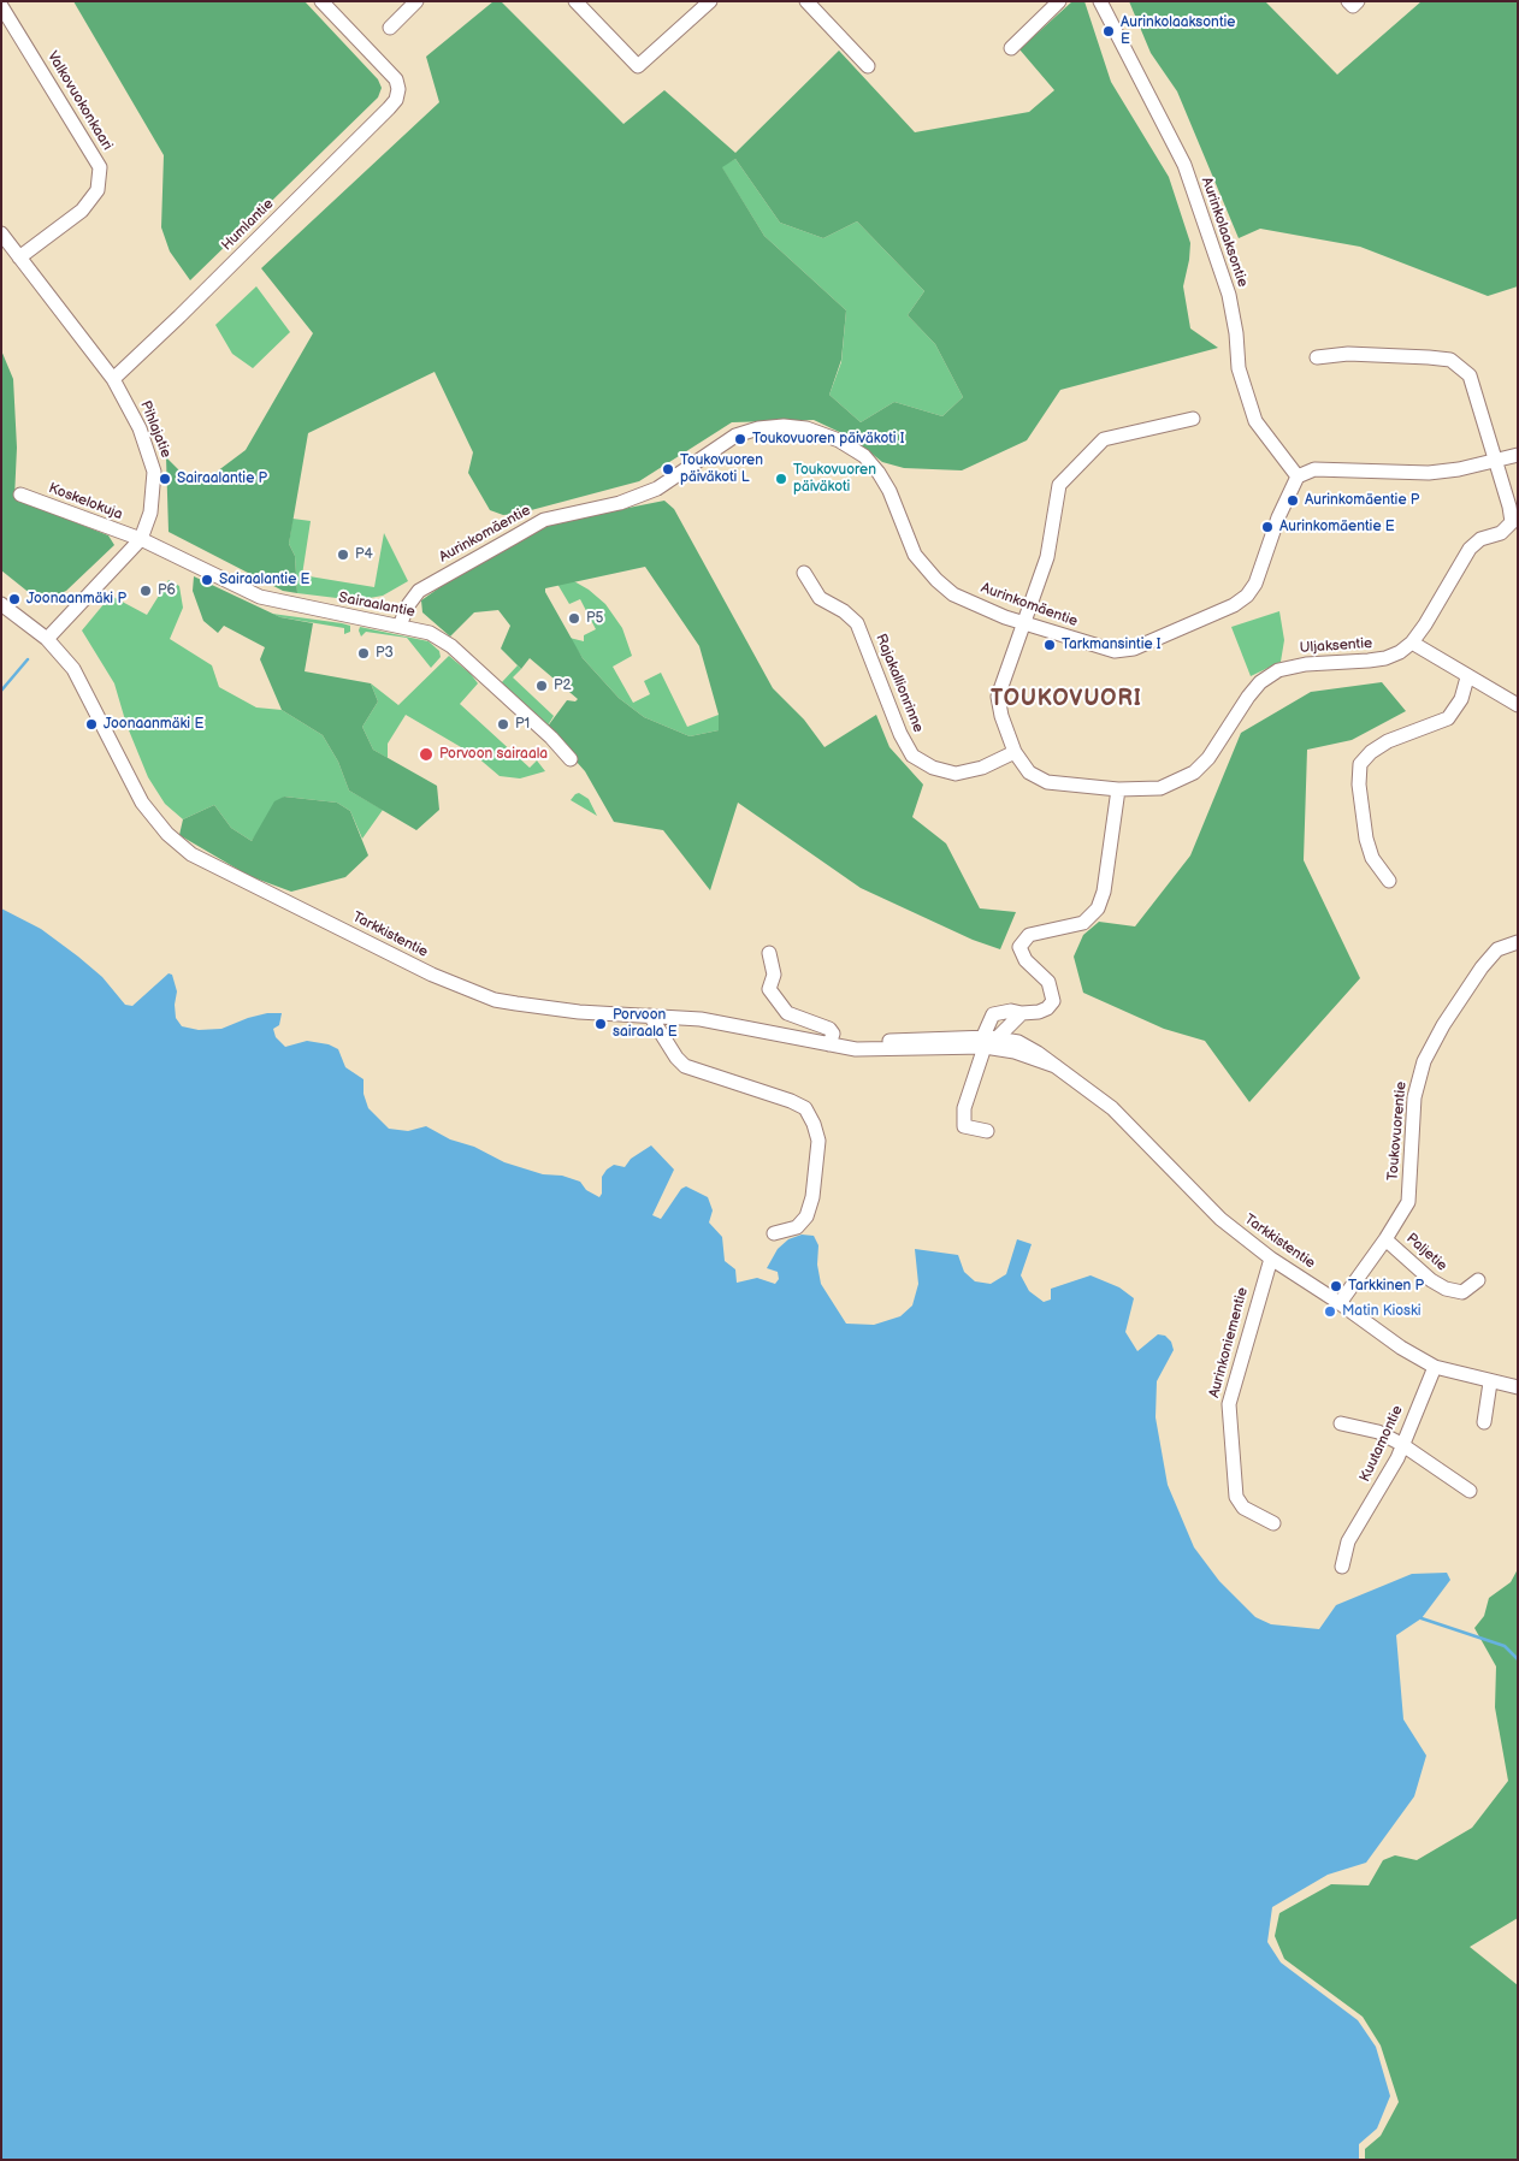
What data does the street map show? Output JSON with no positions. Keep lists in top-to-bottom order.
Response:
{
  "streets": {
    "street": [
      "Valkovuokonkaari",
      "Humlantie",
      "Aurinkolaaksontie",
      "Pihlajatie",
      "Koskelokuja",
      "Aurinkomäentie",
      "Sairaalantie",
      "Uljaksentie",
      "Rajakallionrinne",
      "Tarkkistentie",
      "Toukovuorentie",
      "Paljetie",
      "Aurinkoniementie",
      "Kuutamontie"
    ]
  },
  "crossings": [
    ["Valkovuokonkaari", "Pihlajatie"],
    ["Humlantie", "Pihlajatie"],
    ["Aurinkolaaksontie", "Aurinkomäentie"],
    ["Pihlajatie", "Koskelokuja"],
    ["Pihlajatie", "Sairaalantie"],
    ["Pihlajatie", "Tarkkistentie"],
    ["Koskelokuja", "Sairaalantie"],
    ["Aurinkomäentie", "Sairaalantie"],
    ["Uljaksentie", "Rajakallionrinne"],
    ["Tarkkistentie", "Toukovuorentie"],
    ["Tarkkistentie", "Aurinkoniementie"],
    ["Tarkkistentie", "Kuutamontie"],
    ["Toukovuorentie", "Paljetie"]
  ],
  "districts": ["TOUKOVUORI"],
  "places": [
    "Aurinkolaaksontie E",
    "Toukovuoren päiväkoti I",
    "Toukovuoren päiväkoti L",
    "Sairaalantie P",
    "Toukovuoren päiväkoti",
    "Aurinkomäentie P",
    "Aurinkomäentie E",
    "P4",
    "Sairaalantie E",
    "P6",
    "Joonaanmäki P",
    "P5",
    "Tarkmansintie I",
    "P3",
    "P2",
    "Joonaanmäki E",
    "P1",
    "Porvoon sairaala",
    "Porvoon sairaala E",
    "Tarkkinen P",
    "Matin Kioski"
  ]
}
